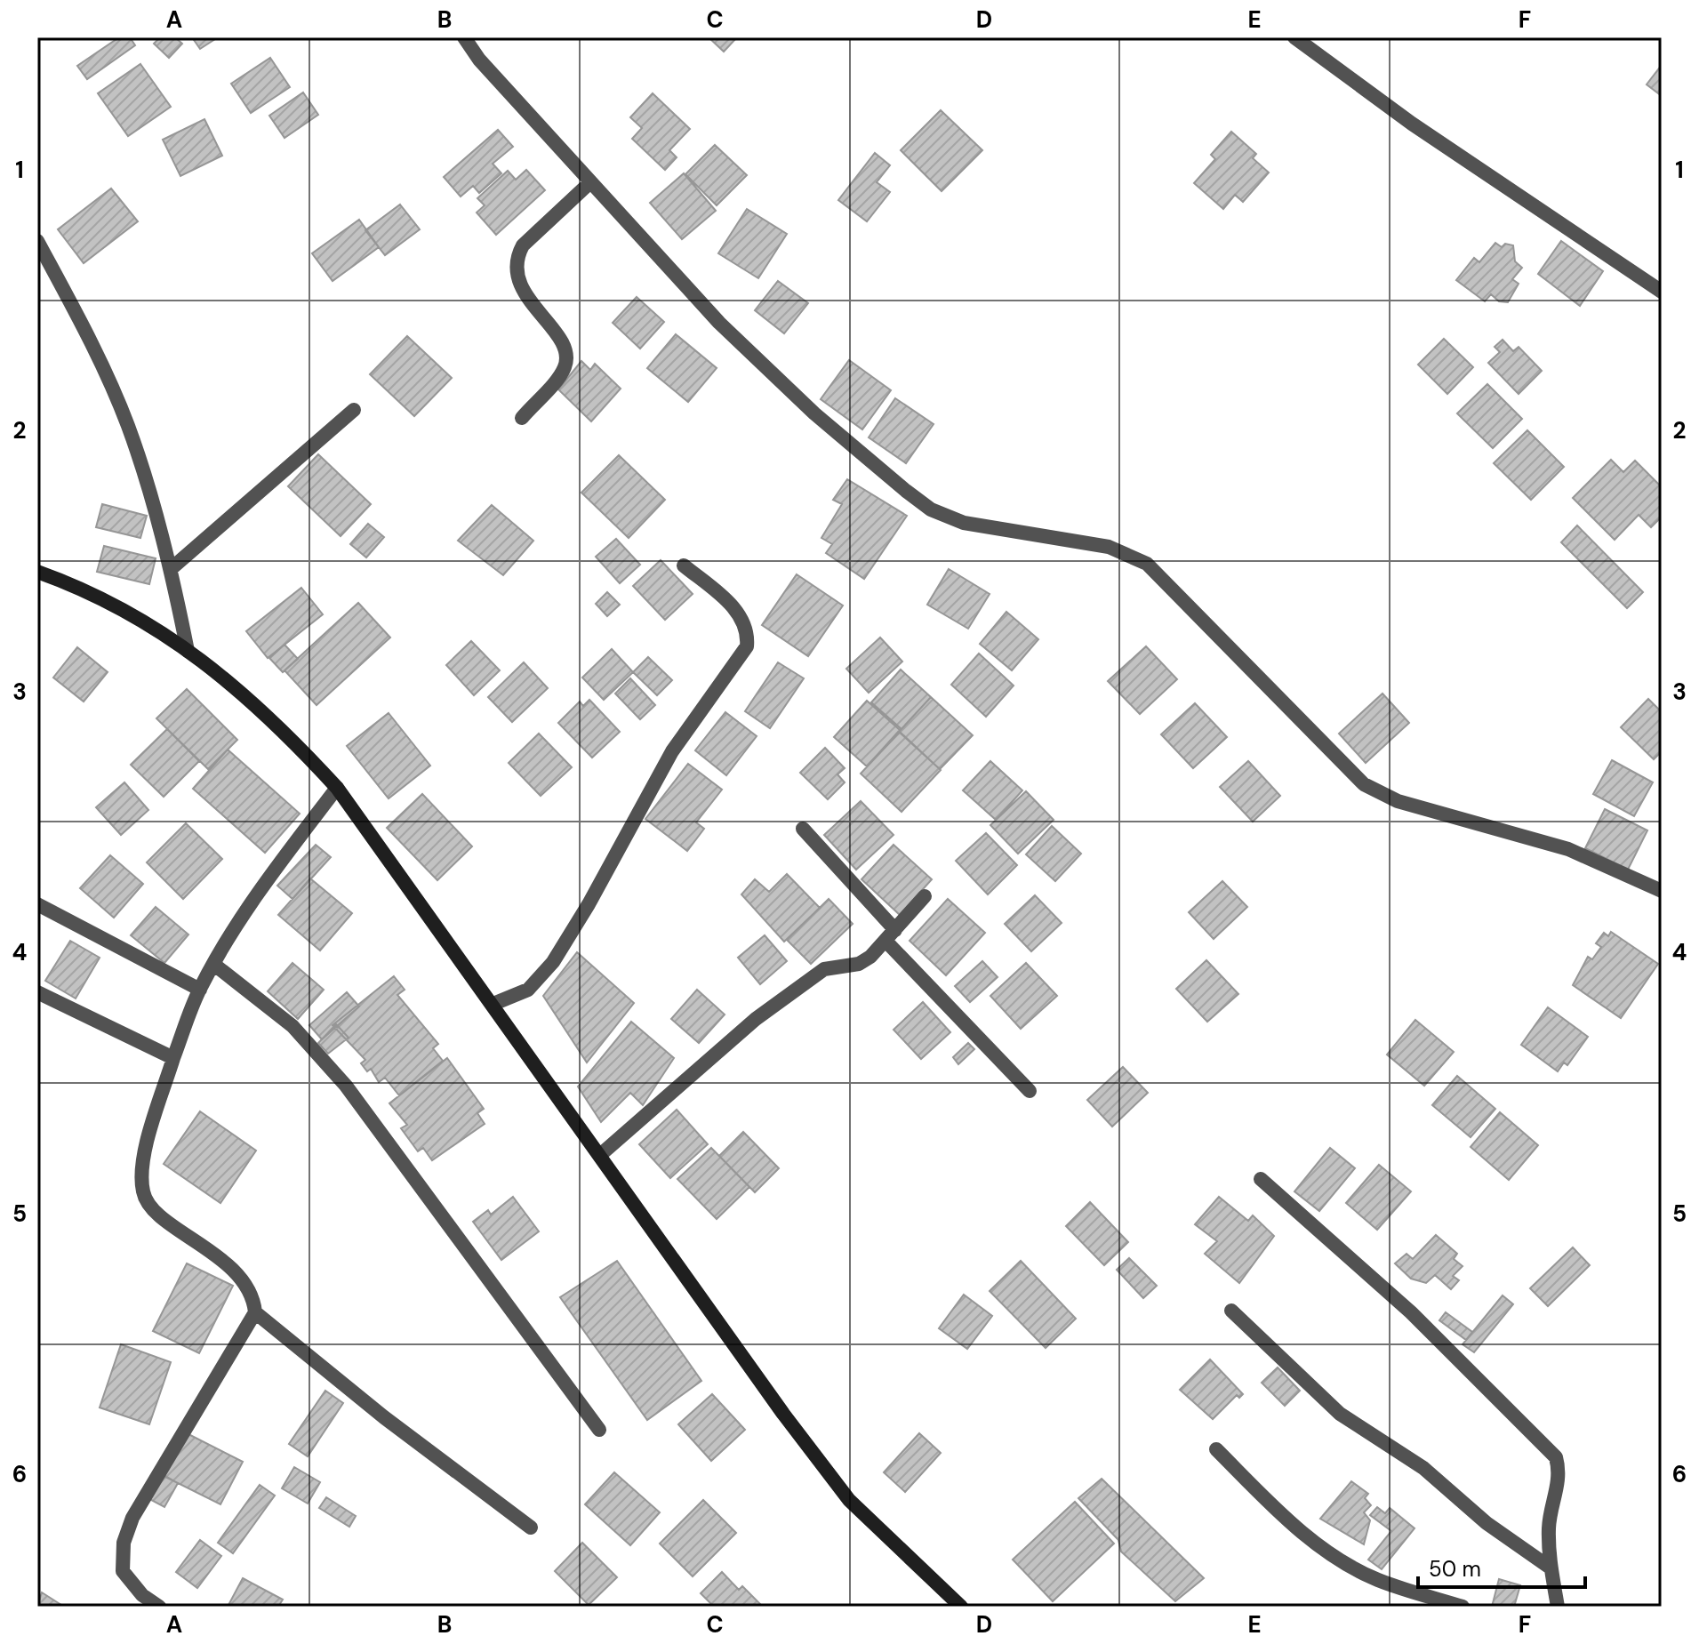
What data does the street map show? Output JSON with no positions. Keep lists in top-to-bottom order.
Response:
{
  "scale_bar": "50 m",
  "grid": {
    "columns": [
      "A",
      "B",
      "C",
      "D",
      "E",
      "F"
    ],
    "rows": [
      "1",
      "2",
      "3",
      "4",
      "5",
      "6"
    ]
  }
}
